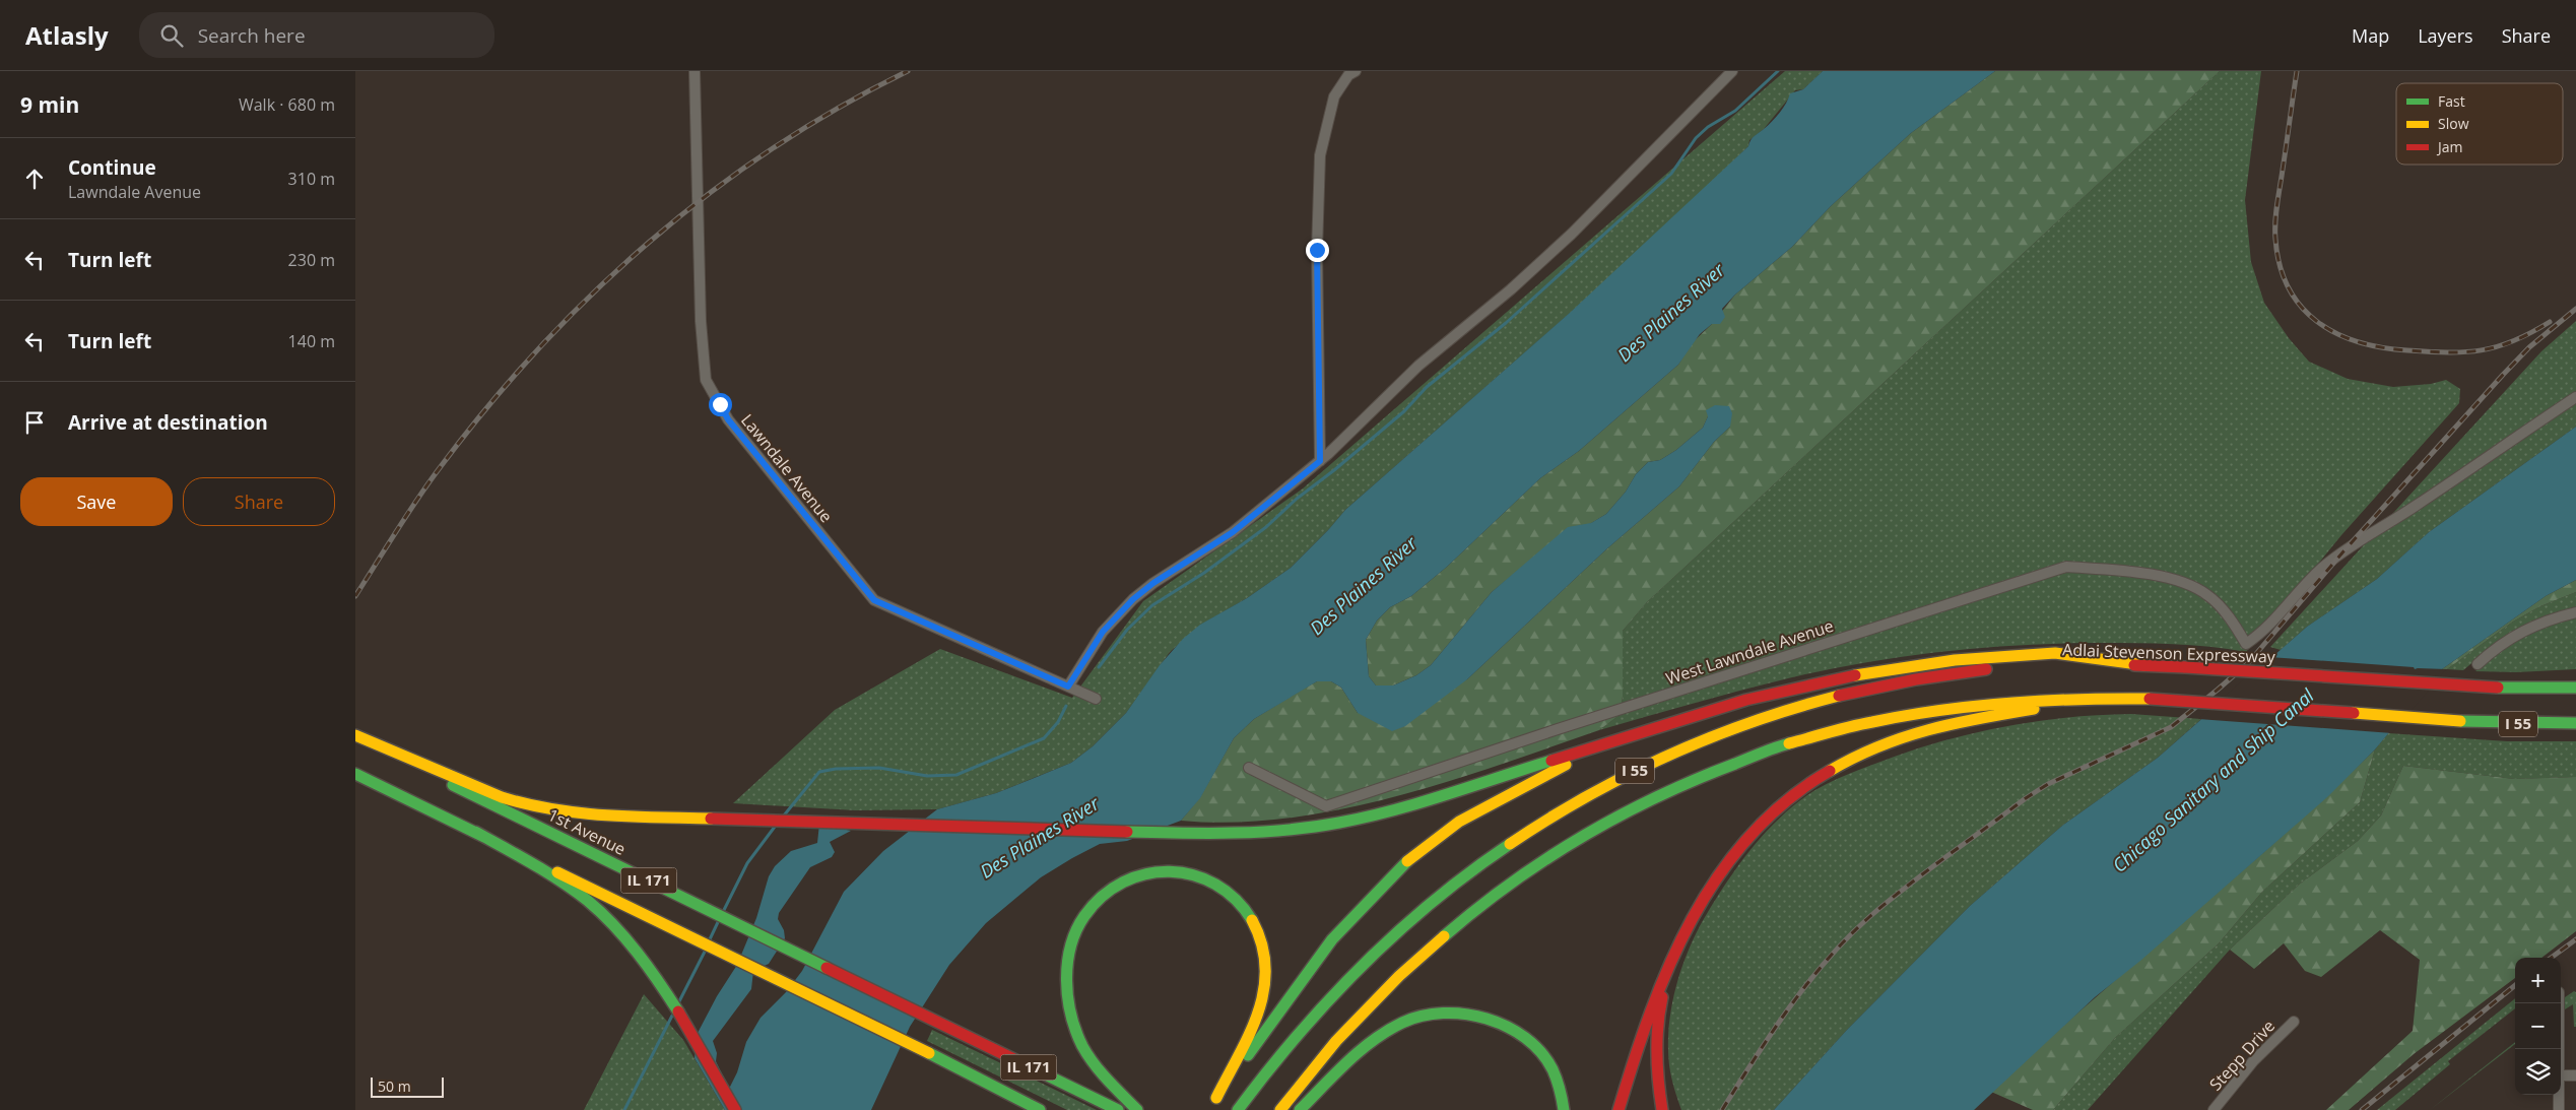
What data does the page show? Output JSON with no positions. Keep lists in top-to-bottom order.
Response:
{
  "streets": {
    "main road": [
      "Adlai Stevenson Expressway",
      "I 55",
      "1st Avenue",
      "IL 171"
    ],
    "street": ["Lawndale Avenue", "West Lawndale Avenue", "Stepp Drive"]
  },
  "water": ["Des Plaines River", "Chicago Sanitary and Ship Canal"],
  "legend": ["Fast", "Slow", "Jam"],
  "scale_bar": "50 m",
  "page": {
    "header": "Atlasly",
    "search": "Search here",
    "nav": ["Map", "Layers", "Share"],
    "heading": ["9 min", "Walk · 680 m"],
    "list": [
      ["Continue", "Lawndale Avenue", "310 m"],
      ["Turn left", "230 m"],
      ["Turn left", "140 m"],
      "Arrive at destination"
    ],
    "buttons": ["Save", "Share"],
    "map_buttons": ["+", "−"],
    "scale": "50 m"
  }
}
